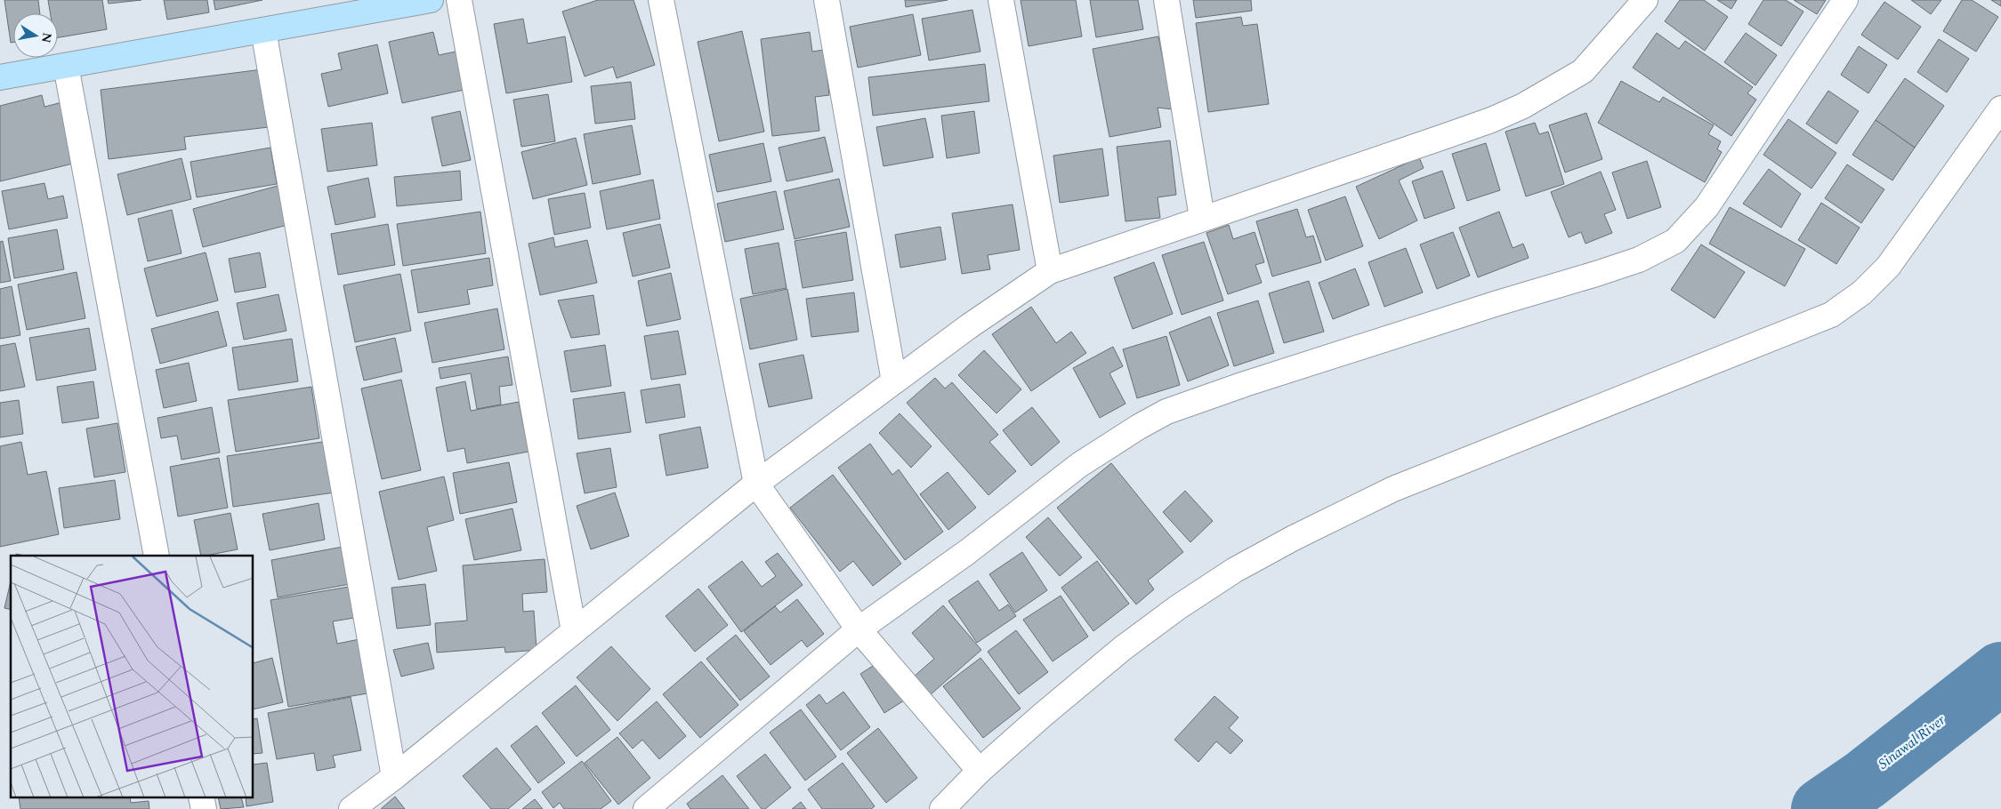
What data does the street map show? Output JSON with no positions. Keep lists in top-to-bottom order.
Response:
{
  "water": ["Sinawal River"],
  "north": "right"
}
